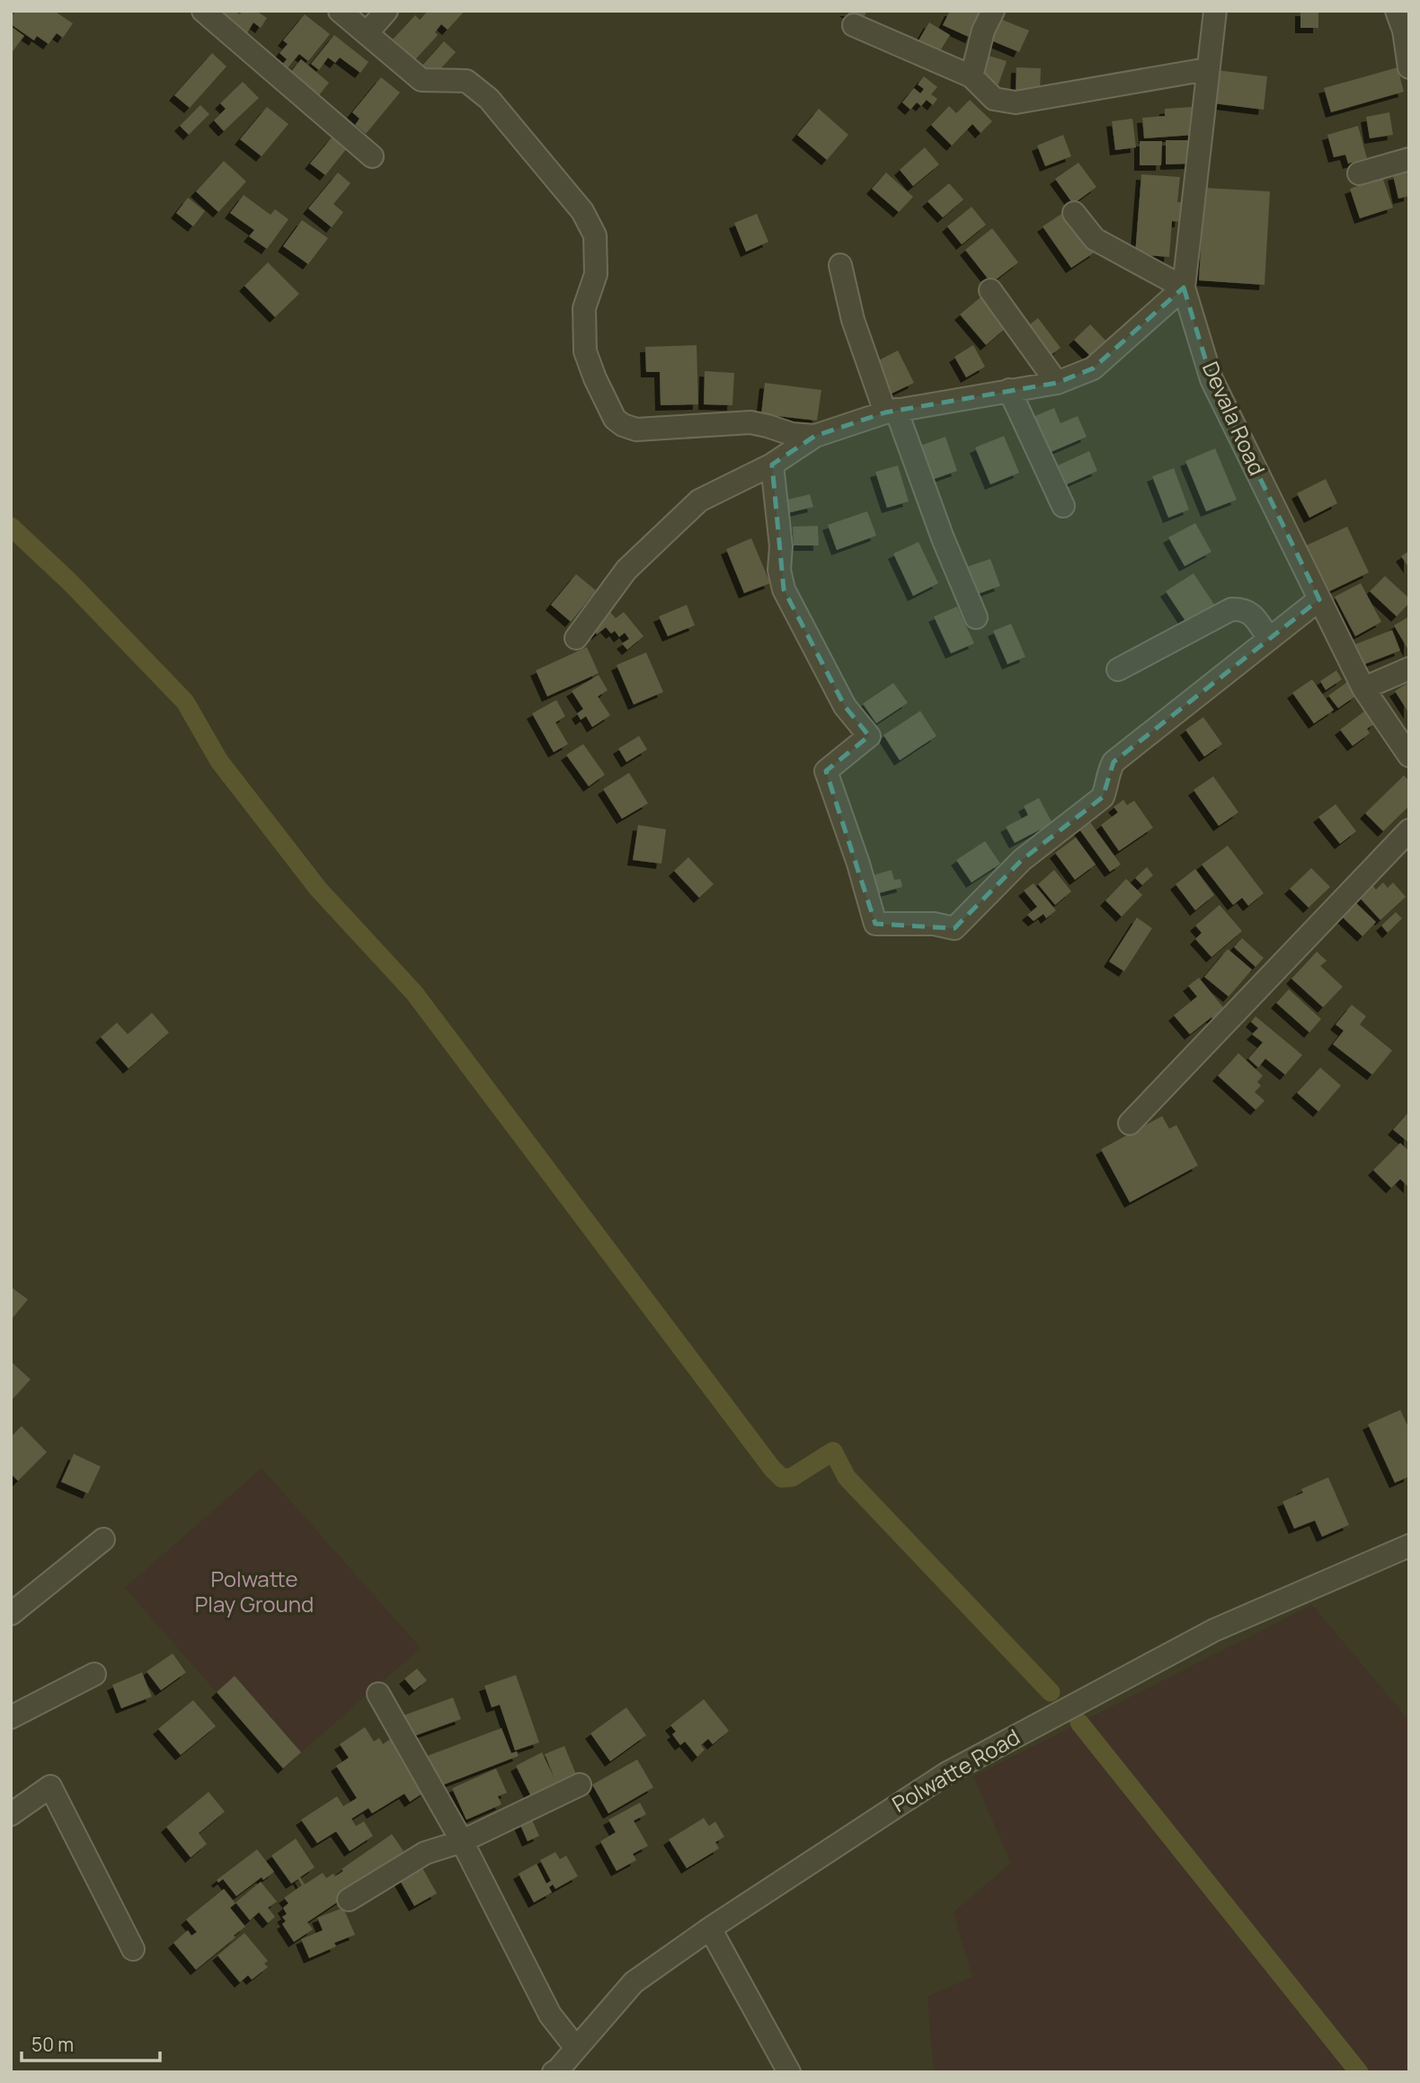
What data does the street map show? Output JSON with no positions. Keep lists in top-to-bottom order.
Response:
{
  "streets": {
    "street": ["Devala Road", "Polwatte Road"]
  },
  "parks": ["Polwatte Play Ground"],
  "scale_bar": "50 m"
}
